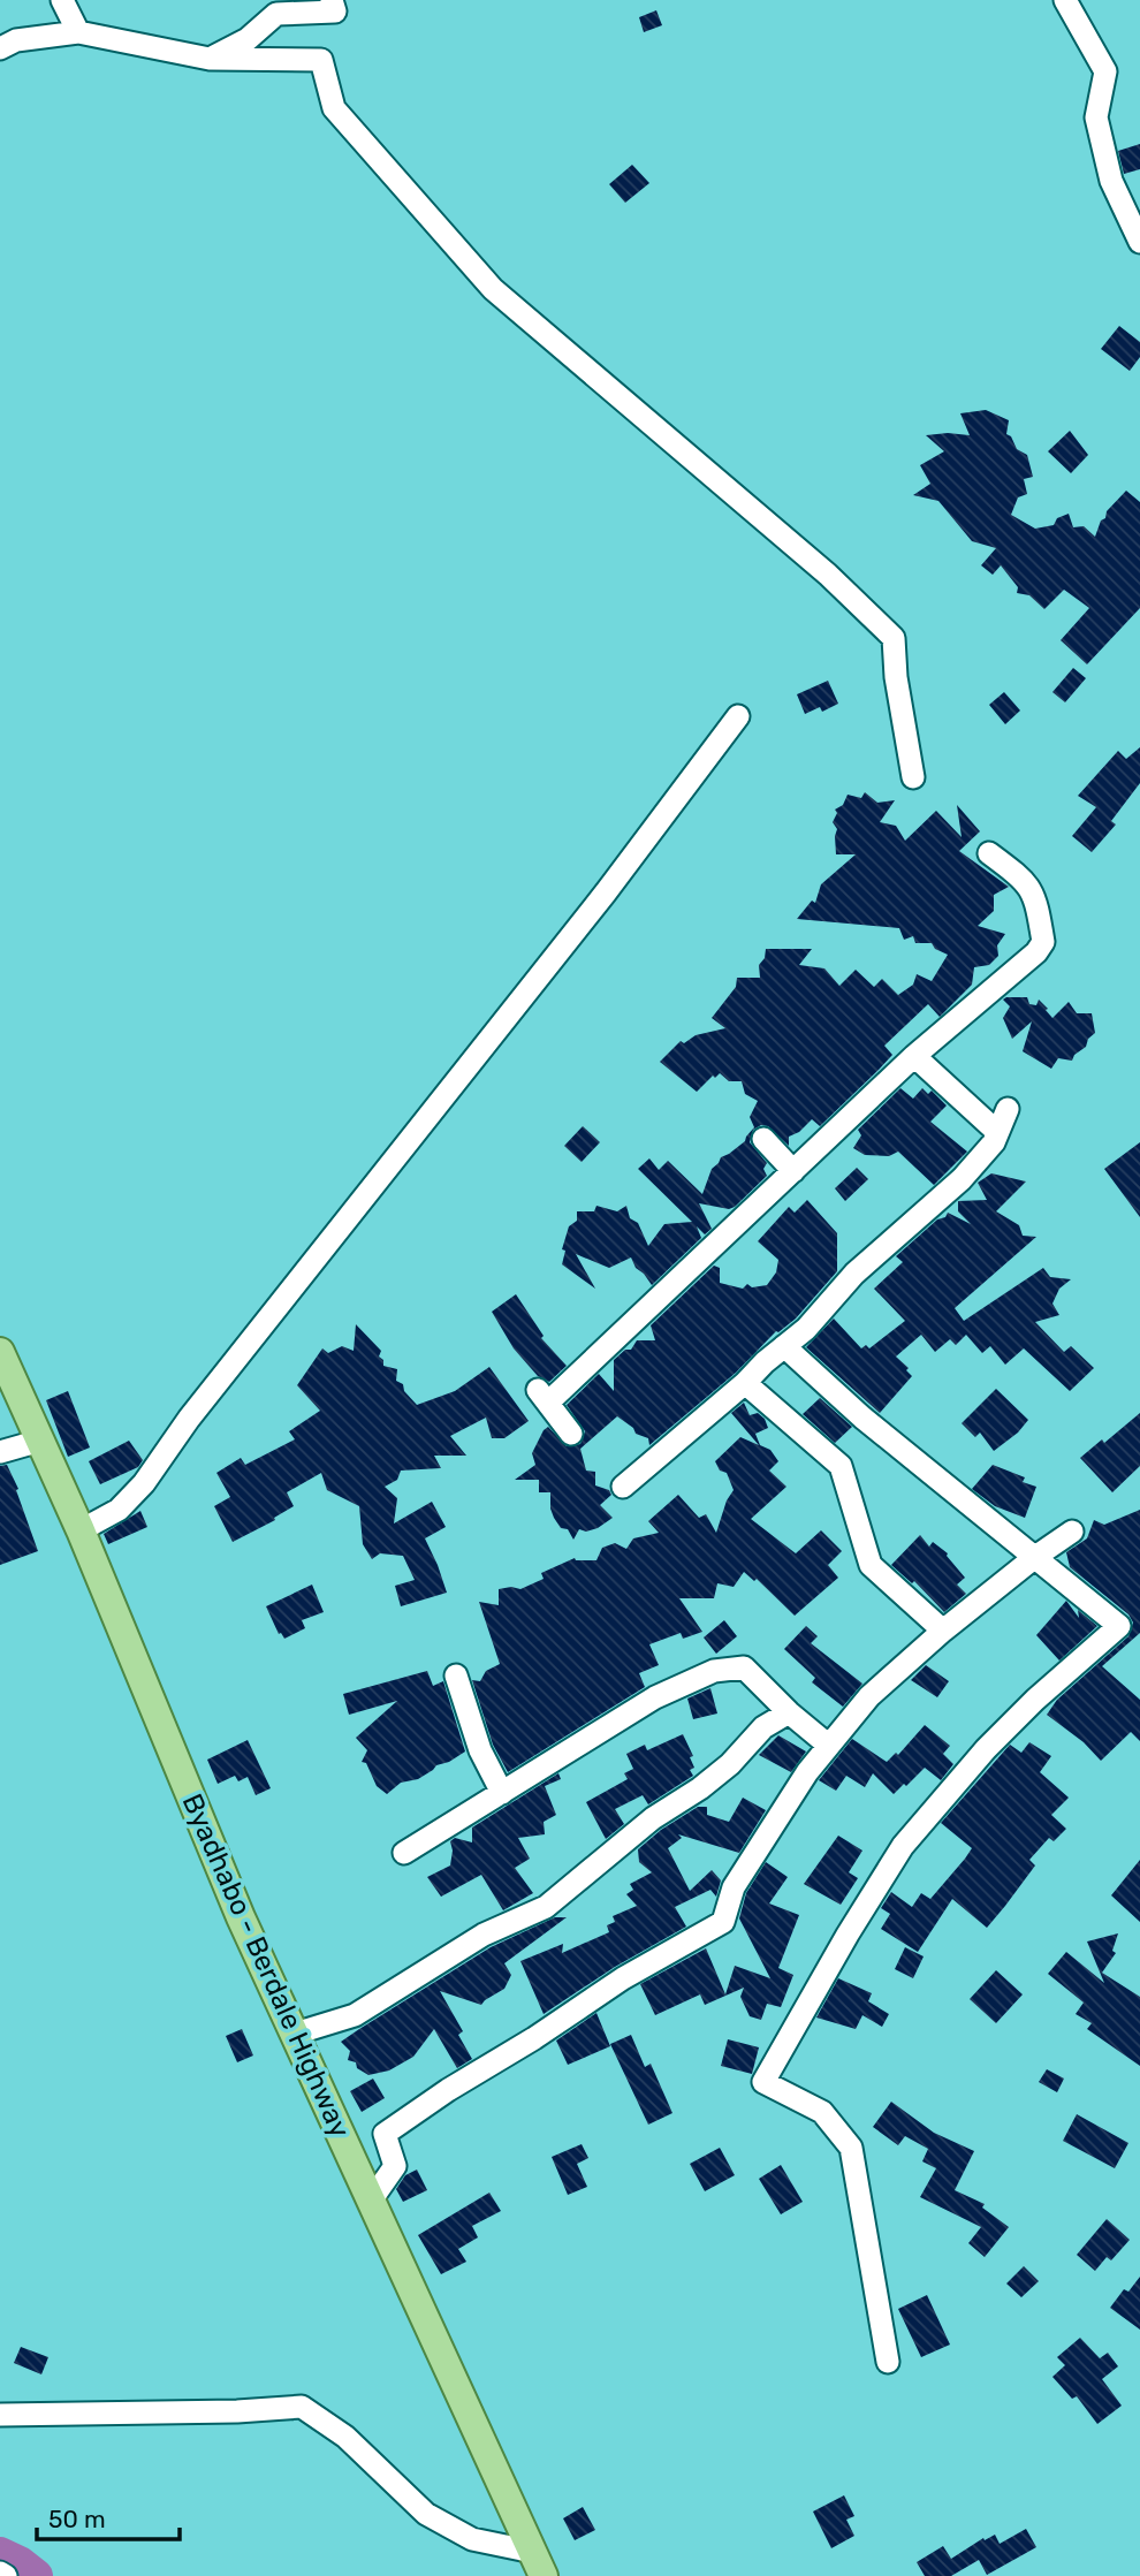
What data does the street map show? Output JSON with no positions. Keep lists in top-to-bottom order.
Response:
{
  "streets": {
    "main road": ["Byadhabo - Berdale Highway"]
  },
  "scale_bar": "50 m"
}
